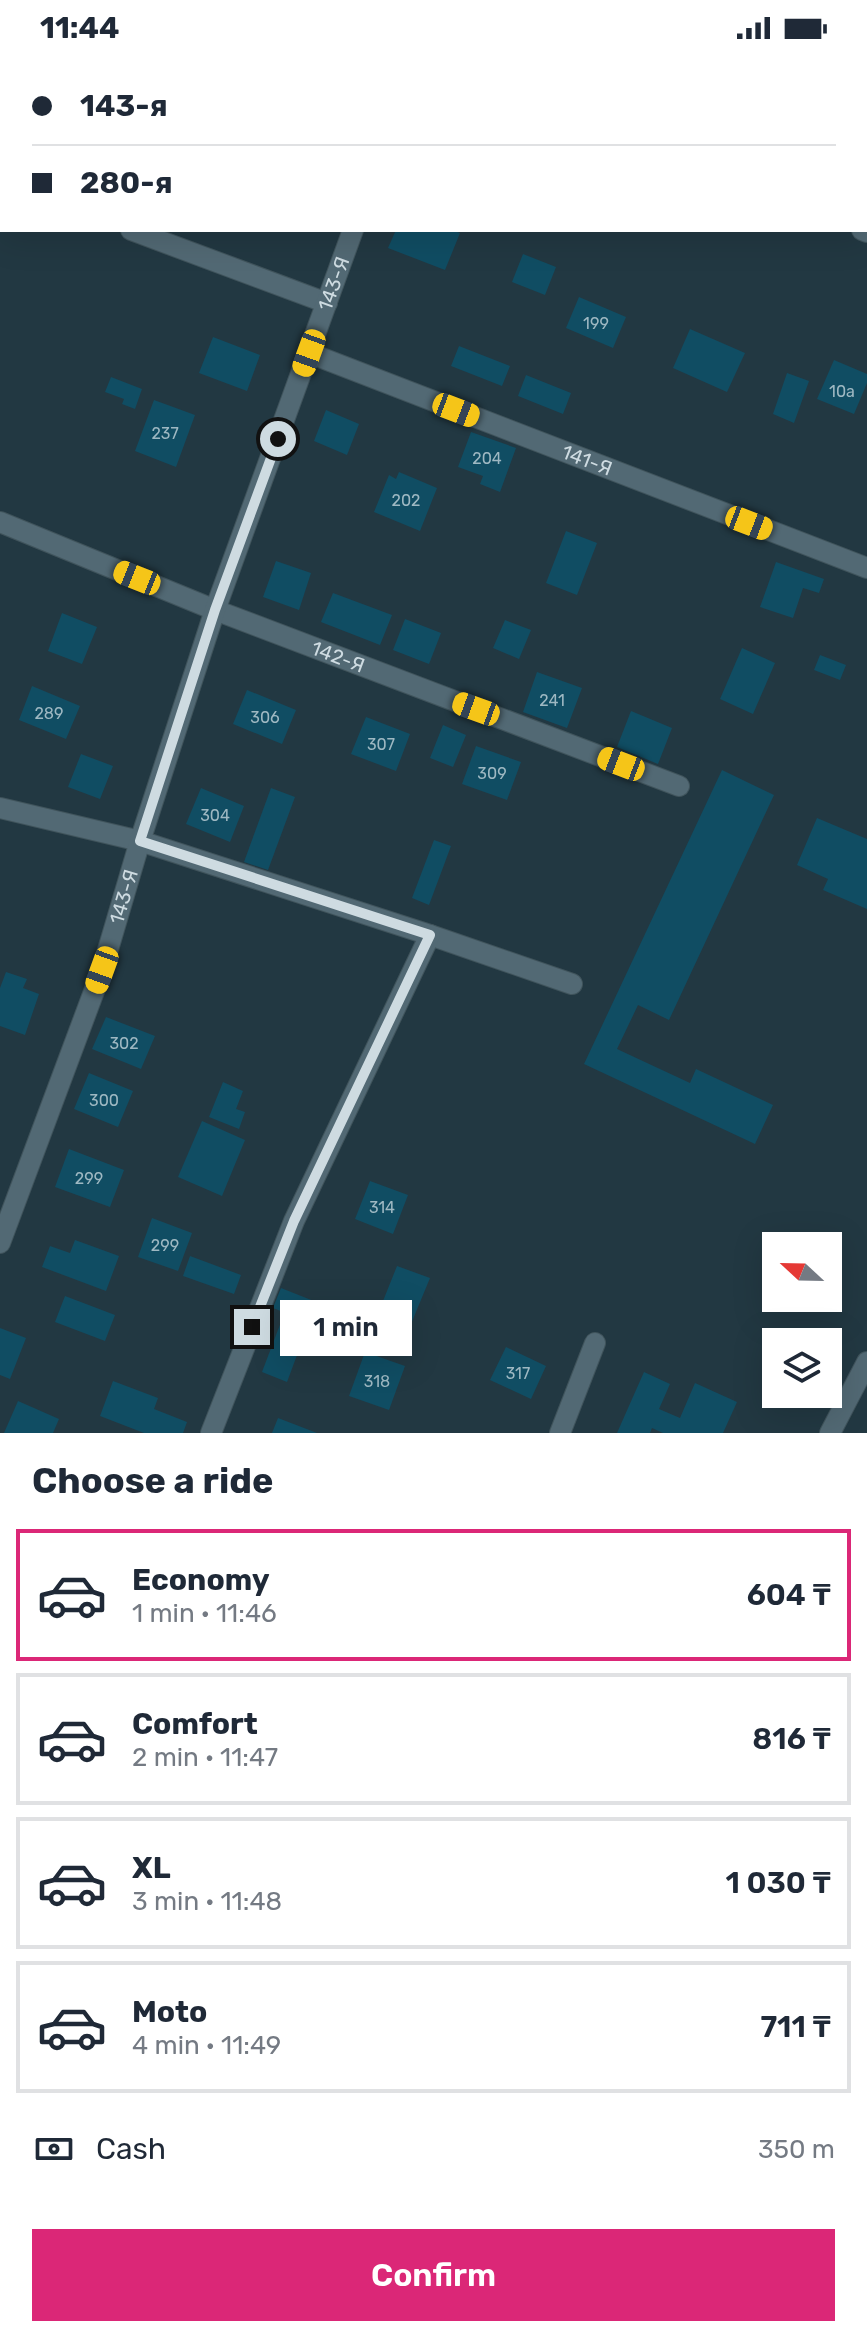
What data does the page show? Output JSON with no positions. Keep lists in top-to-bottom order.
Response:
{
  "streets": {
    "street": ["143-Я", "141-Я", "142-Я"]
  },
  "crossings": [
    ["143-Я", "141-Я"],
    ["143-Я", "142-Я"]
  ],
  "house_numbers": [
    "199",
    "10а",
    "237",
    "204",
    "202",
    "241",
    "289",
    "306",
    "307",
    "309",
    "304",
    "302",
    "300",
    "299",
    "314",
    "299",
    "317",
    "318"
  ],
  "north": "left",
  "page": {
    "status": "11:44",
    "banner": ["143-я", "280-я"],
    "bubble": "1 min",
    "heading": "Choose a ride",
    "list": [
      {
        "name": "Economy",
        "note": "1 min · 11:46",
        "value": "604 ₸"
      },
      {
        "name": "Comfort",
        "note": "2 min · 11:47",
        "value": "816 ₸"
      },
      {
        "name": "XL",
        "note": "3 min · 11:48",
        "value": "1 030 ₸"
      },
      {
        "name": "Moto",
        "note": "4 min · 11:49",
        "value": "711 ₸"
      }
    ],
    "pay": ["Cash", "350 m"],
    "buttons": "Confirm"
  }
}
